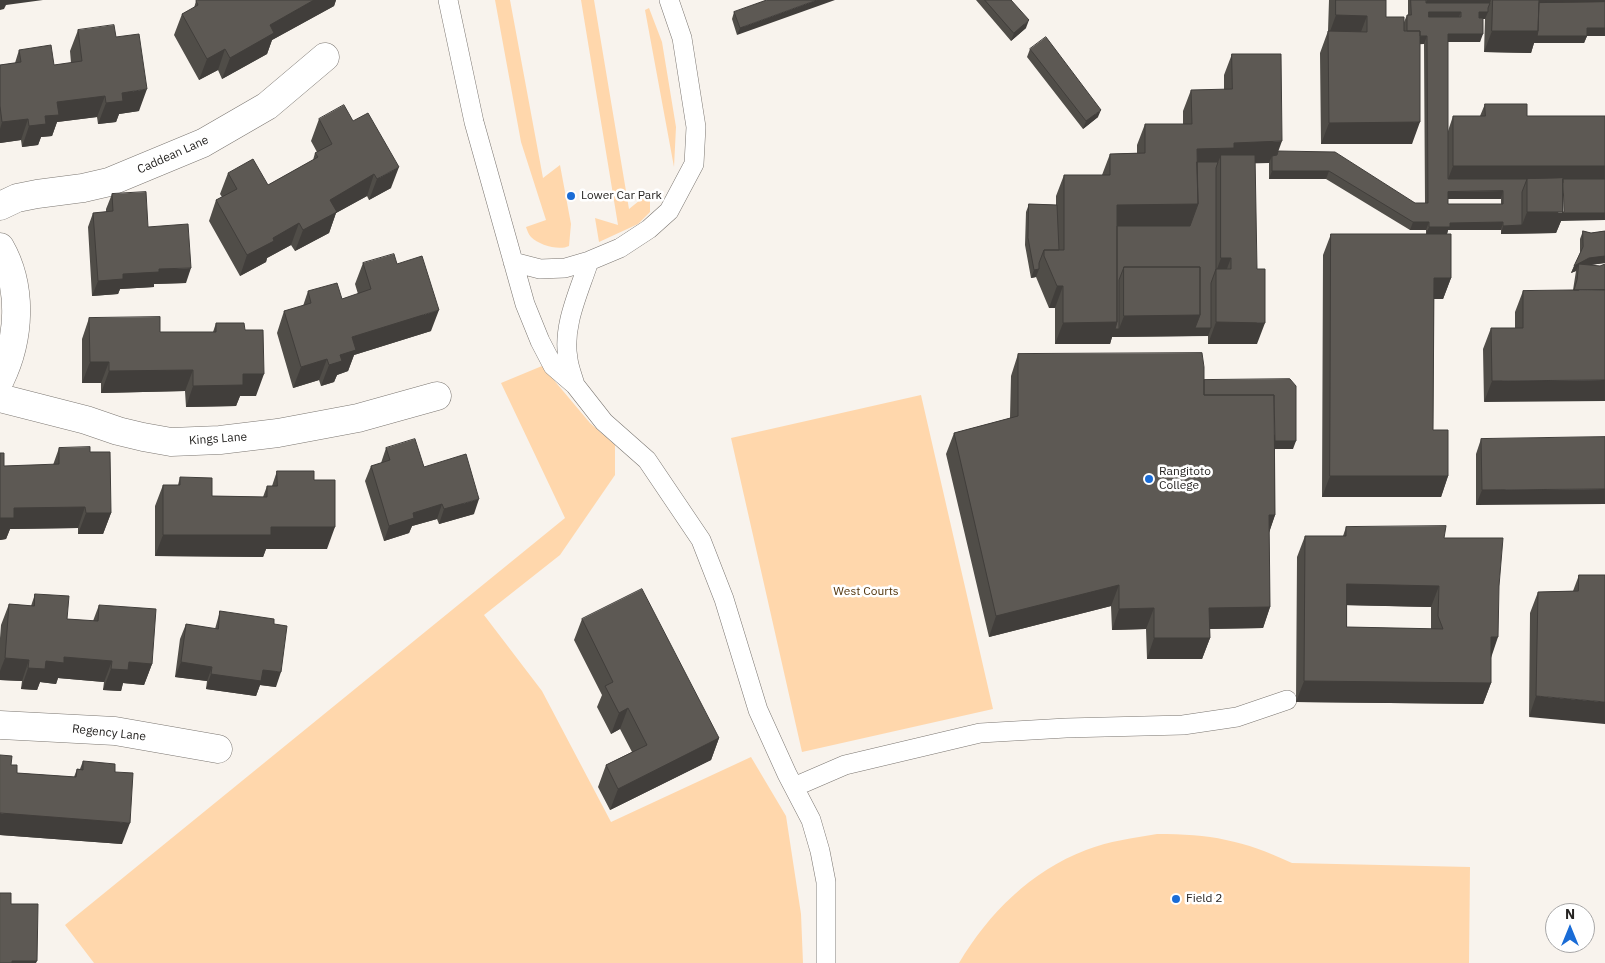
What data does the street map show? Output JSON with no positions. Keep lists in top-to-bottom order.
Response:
{
  "streets": {
    "street": ["Caddean Lane", "Kings Lane", "Regency Lane"]
  },
  "parks": ["West Courts"],
  "places": ["Lower Car Park", "Rangitoto College", "Field 2"],
  "north": "top"
}
